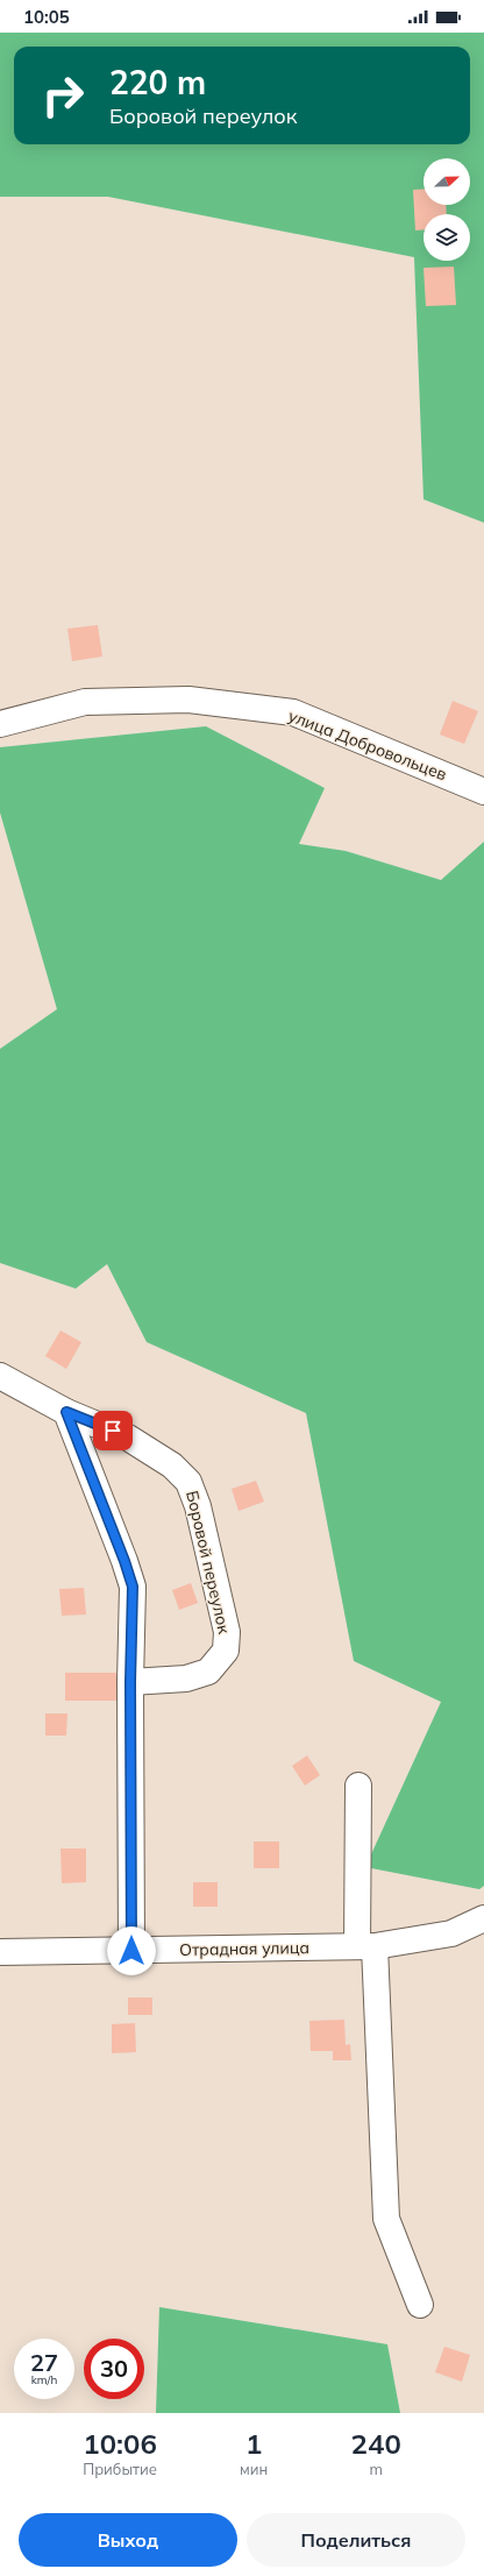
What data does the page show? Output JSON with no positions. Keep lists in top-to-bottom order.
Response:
{
  "streets": {
    "street": ["улица Добровольцев", "Боровой переулок", "Отрадная улица"]
  },
  "north": "right",
  "page": {
    "status": "10:05",
    "turn": ["220 m", "Боровой переулок"],
    "speed": "27 km/h",
    "limit": "30",
    "eta": [
      "10:06",
      "Прибытие",
      "1",
      "мин",
      "240",
      "m"
    ],
    "buttons": ["Выход", "Поделиться"]
  }
}
